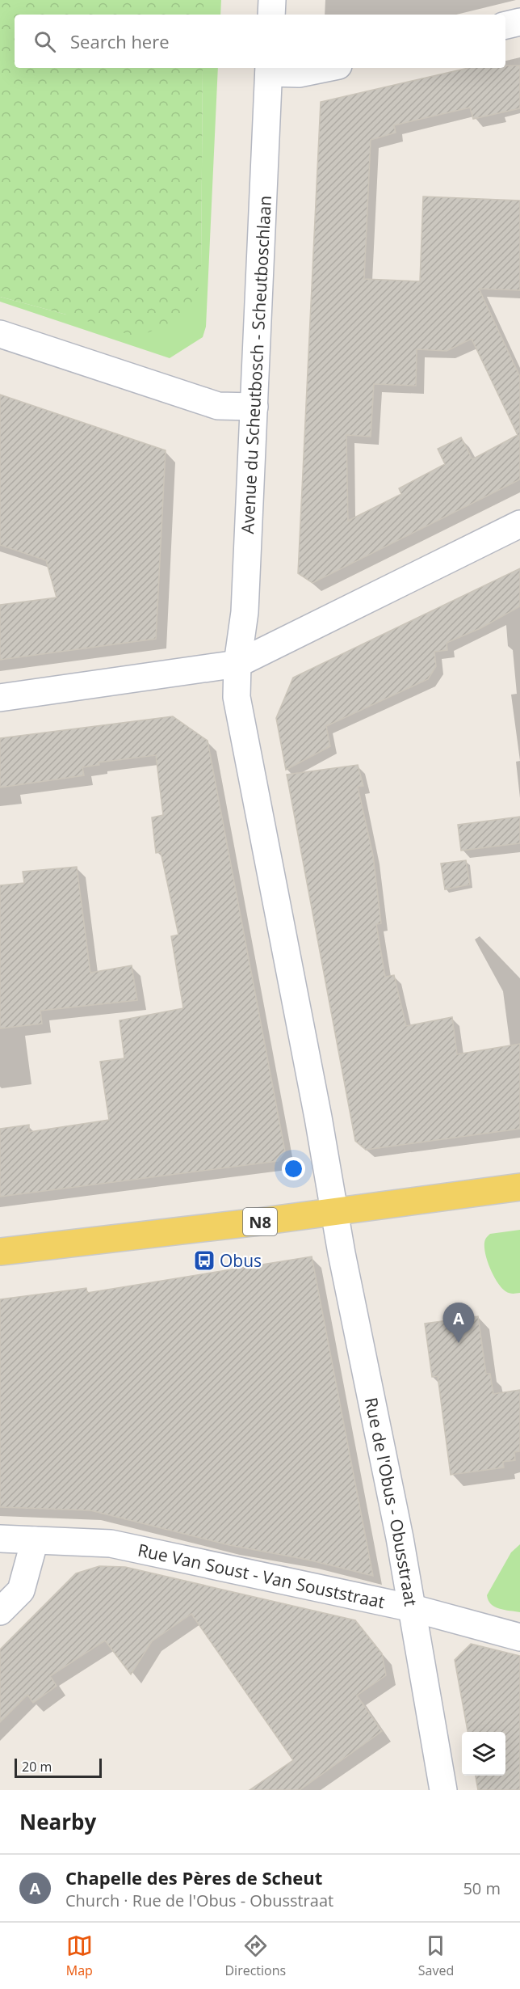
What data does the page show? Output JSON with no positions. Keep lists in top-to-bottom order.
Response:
{
  "streets": {
    "main road": ["N8"],
    "street": ["Avenue du Scheutbosch - Scheutboschlaan", "Rue de l'Obus - Obusstraat", "Rue Van Soust - Van Souststraat"]
  },
  "crossings": [
    ["Avenue du Scheutbosch - Scheutboschlaan", "N8"],
    ["Avenue du Scheutbosch - Scheutboschlaan", "Rue de l'Obus - Obusstraat"],
    ["N8", "Rue de l'Obus - Obusstraat"],
    ["Rue de l'Obus - Obusstraat", "Rue Van Soust - Van Souststraat"]
  ],
  "places": {
    "bus stop": ["Obus"]
  },
  "scale_bar": "20 m",
  "page": {
    "search": "Search here",
    "pins": "A",
    "scale": "20 m",
    "heading": "Nearby",
    "list": [
      {
        "mark": "A",
        "name": "Chapelle des Pères de Scheut",
        "note": "Church · Rue de l'Obus - Obusstraat",
        "value": "50 m"
      }
    ],
    "nav": ["Map", "Directions", "Saved"]
  }
}
